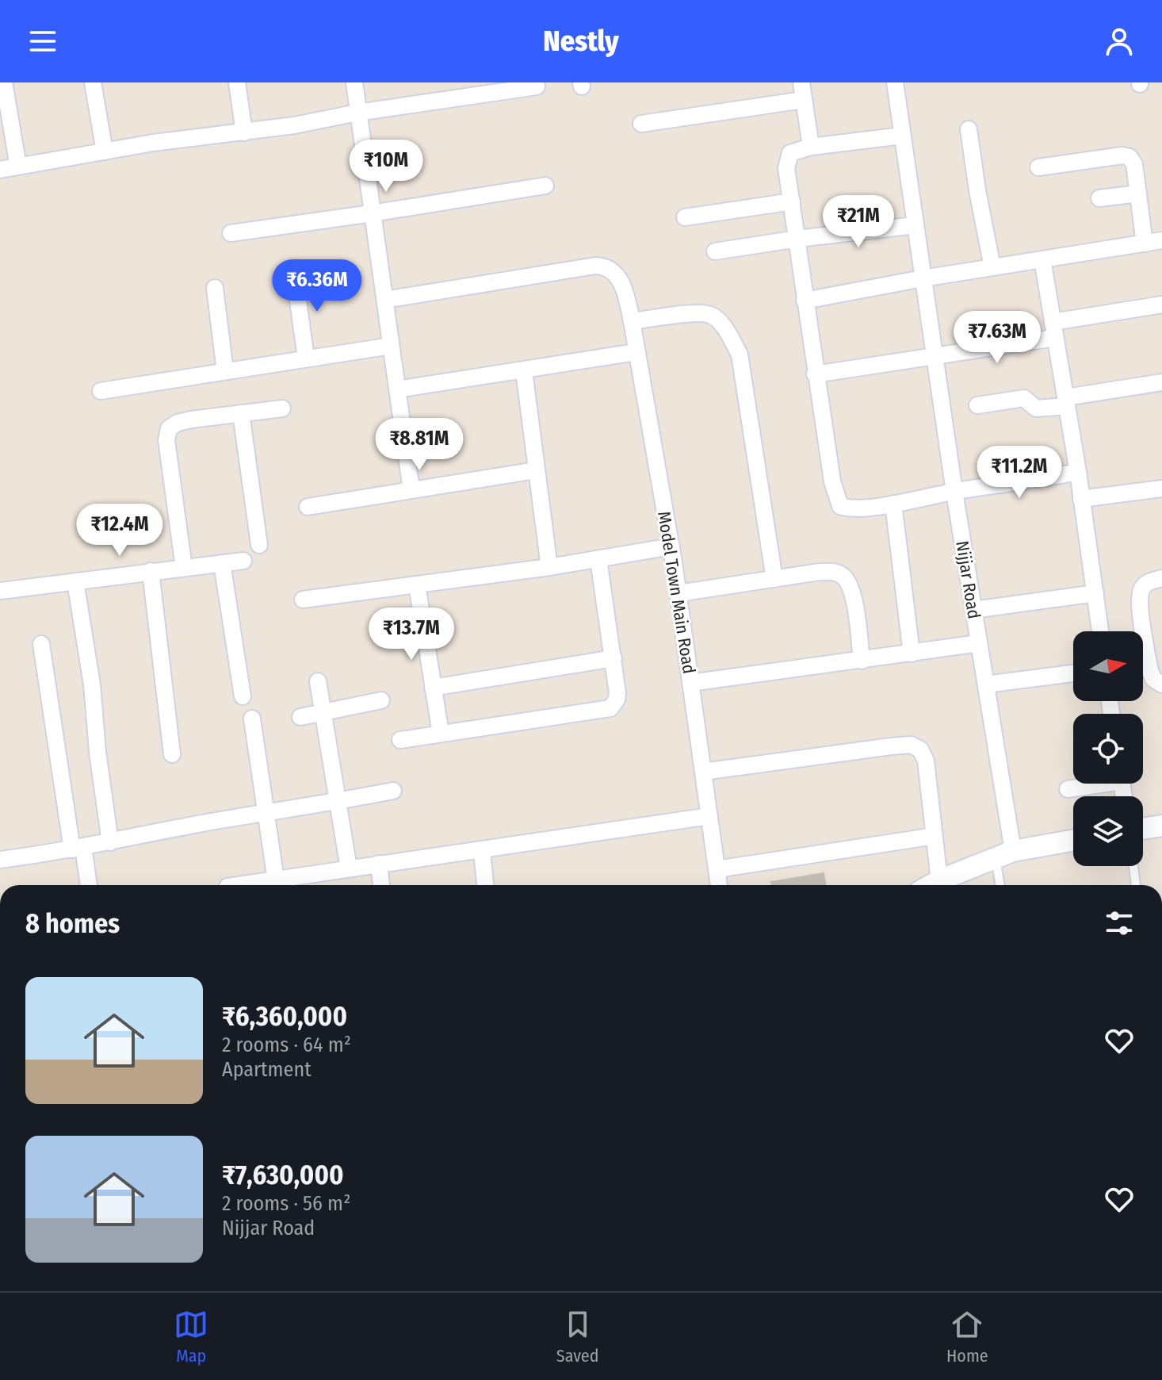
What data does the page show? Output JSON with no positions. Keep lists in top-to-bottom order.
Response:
{
  "streets": {
    "street": ["Nijjar Road", "Model Town Main Road"]
  },
  "north": "right",
  "page": {
    "header": "Nestly",
    "price": [
      "₹10M",
      "₹21M",
      "₹6.36M",
      "₹7.63M",
      "₹8.81M",
      "₹11.2M",
      "₹12.4M",
      "₹13.7M"
    ],
    "heading": "8 homes",
    "list": [
      {
        "name": "₹6,360,000",
        "note": "2 rooms · 64 m² · Apartment"
      },
      {
        "name": "₹7,630,000",
        "note": "2 rooms · 56 m² · Nijjar Road"
      }
    ],
    "tabs": ["Map", "Saved", "Home"]
  }
}
